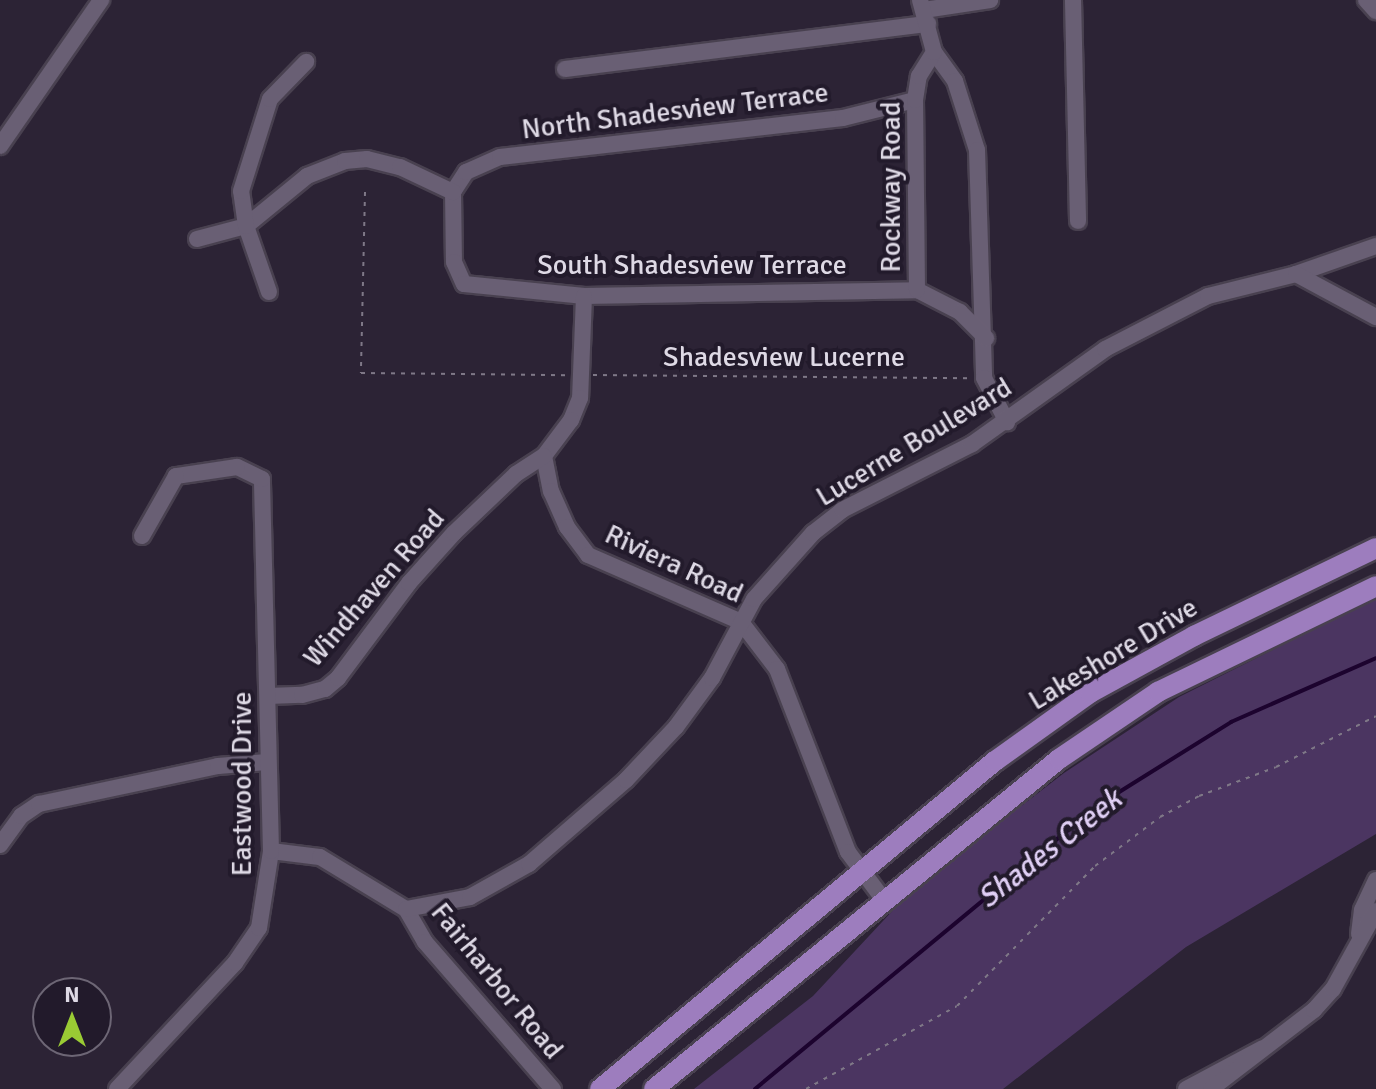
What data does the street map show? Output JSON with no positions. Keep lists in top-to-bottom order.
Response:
{
  "streets": {
    "main road": ["Lakeshore Drive"],
    "street": [
      "North Shadesview Terrace",
      "Rockway Road",
      "South Shadesview Terrace",
      "Lucerne Boulevard",
      "Riviera Road",
      "Windhaven Road",
      "Eastwood Drive",
      "Fairharbor Road"
    ],
    "path": ["Shadesview Lucerne"]
  },
  "crossings": [
    ["North Shadesview Terrace", "Rockway Road"],
    ["North Shadesview Terrace", "South Shadesview Terrace"],
    ["Rockway Road", "South Shadesview Terrace"],
    ["Lucerne Boulevard", "Riviera Road"],
    ["Lucerne Boulevard", "Fairharbor Road"],
    ["Riviera Road", "Windhaven Road"],
    ["Riviera Road", "Lakeshore Drive"],
    ["Windhaven Road", "Eastwood Drive"],
    ["Eastwood Drive", "Fairharbor Road"]
  ],
  "water": ["Shades Creek"],
  "north": "top"
}
